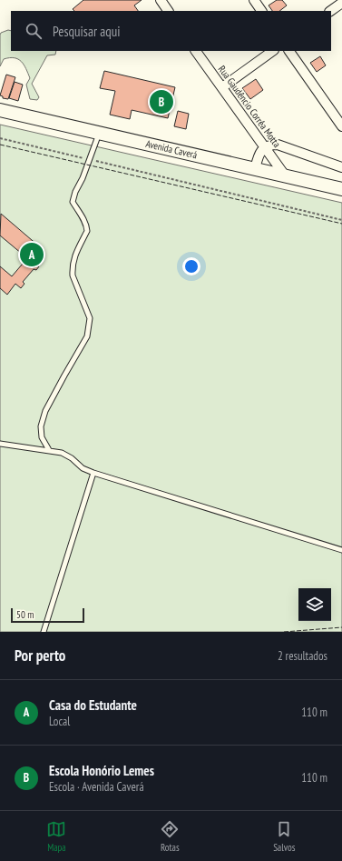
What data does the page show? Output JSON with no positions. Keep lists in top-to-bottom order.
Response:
{
  "streets": {
    "street": ["Rua Gaudêncio Corrêa Motta", "Avenida Caverá"]
  },
  "crossings": [
    ["Rua Gaudêncio Corrêa Motta", "Avenida Caverá"]
  ],
  "scale_bar": "50 m",
  "page": {
    "search": "Pesquisar aqui",
    "pins": ["B", "A"],
    "scale": "50 m",
    "heading": ["Por perto", "2 resultados"],
    "list": [
      {
        "mark": "A",
        "name": "Casa do Estudante",
        "note": "Local",
        "value": "110 m"
      },
      {
        "mark": "B",
        "name": "Escola Honório Lemes",
        "note": "Escola · Avenida Caverá",
        "value": "110 m"
      }
    ],
    "nav": ["Mapa", "Rotas", "Salvos"]
  }
}
